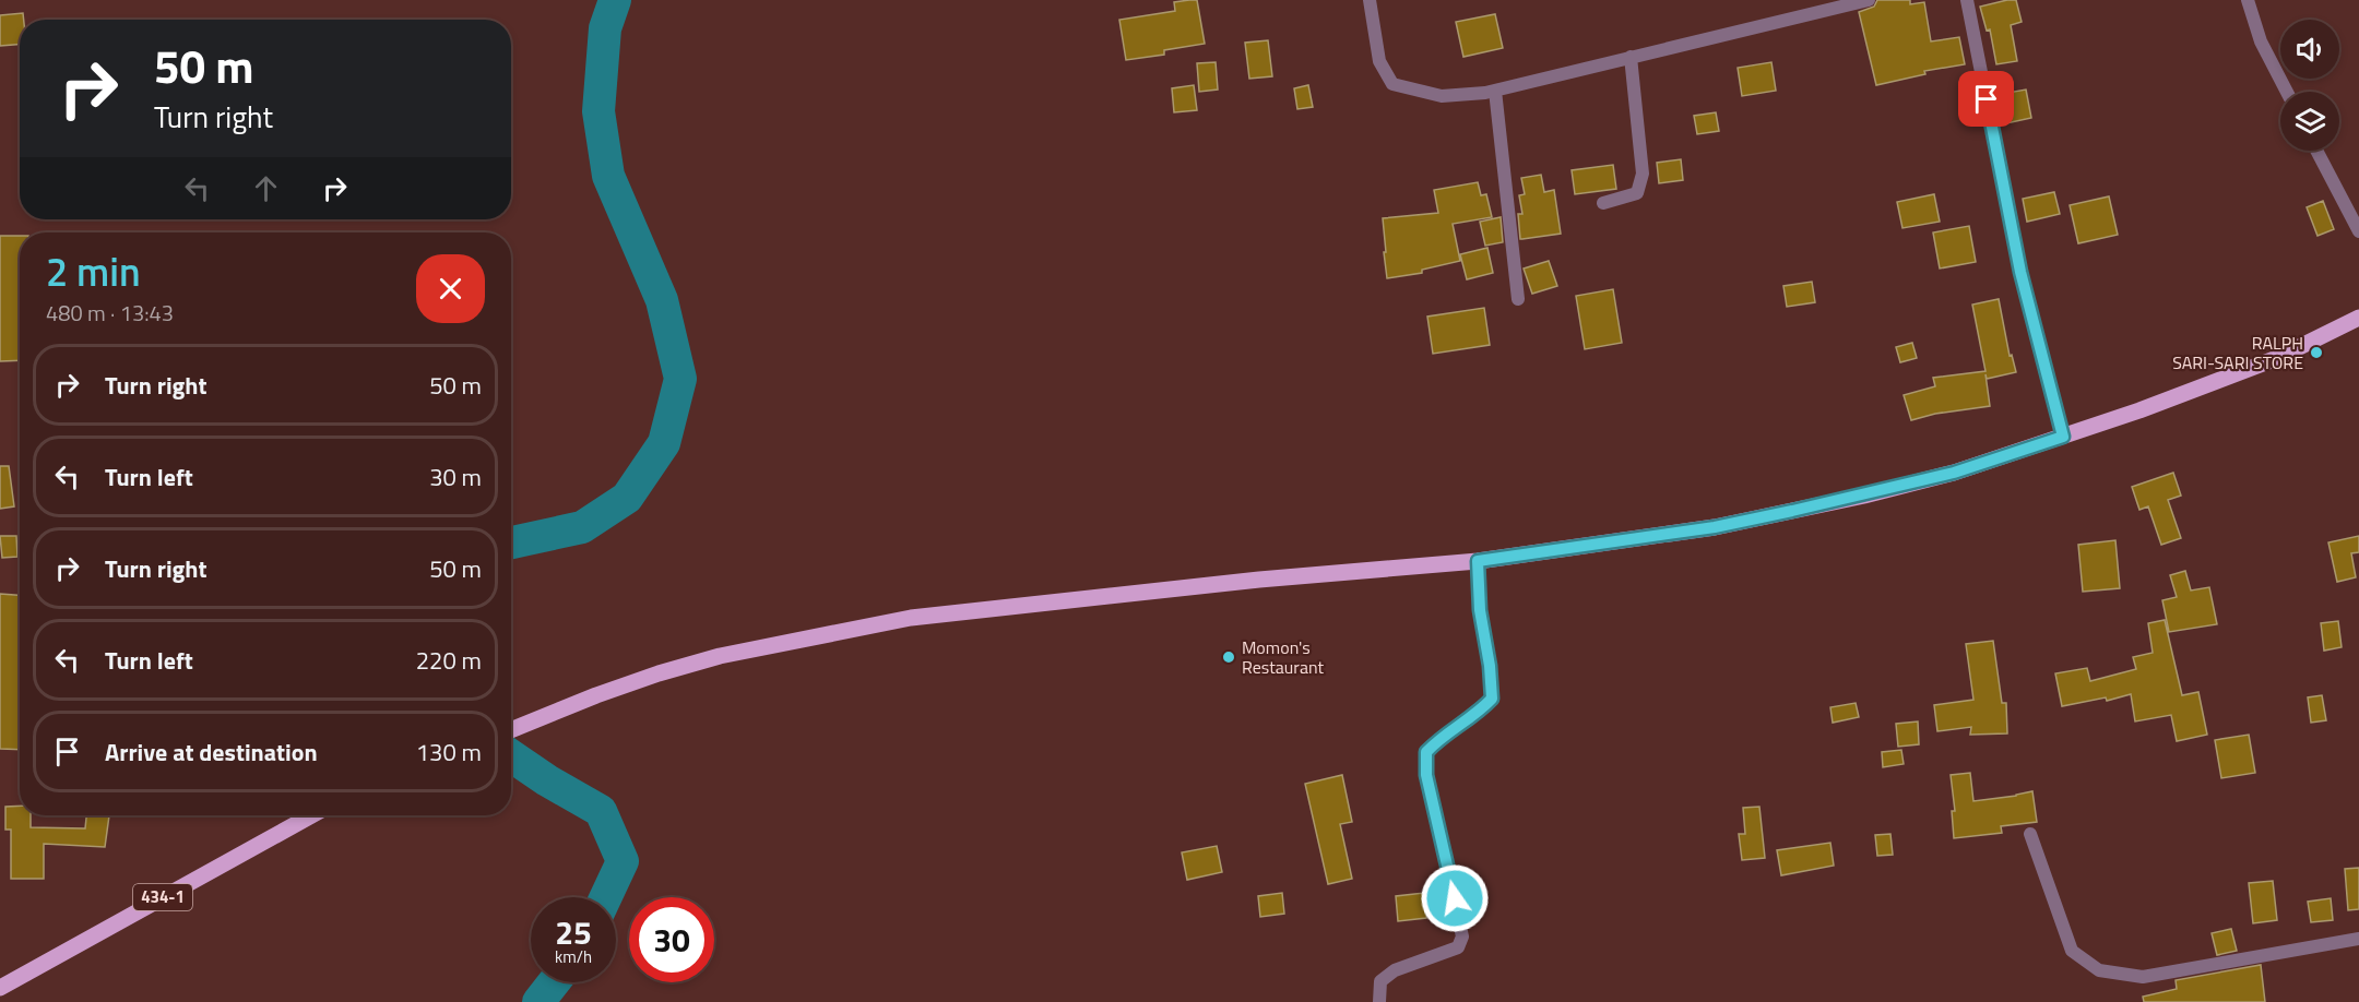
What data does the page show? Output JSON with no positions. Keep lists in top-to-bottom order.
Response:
{
  "streets": {
    "main road": ["434-1"]
  },
  "places": ["RALPH SARI-SARI STORE", "Momon's Restaurant"],
  "page": {
    "turn": ["50 m", "Turn right"],
    "heading": ["2 min", "480 m · 13:43"],
    "list": [
      {
        "name": "Turn right",
        "value": "50 m"
      },
      {
        "name": "Turn left",
        "value": "30 m"
      },
      {
        "name": "Turn right",
        "value": "50 m"
      },
      {
        "name": "Turn left",
        "value": "220 m"
      },
      {
        "name": "Arrive at destination",
        "value": "130 m"
      }
    ],
    "speed": "25 km/h",
    "limit": "30"
  }
}
